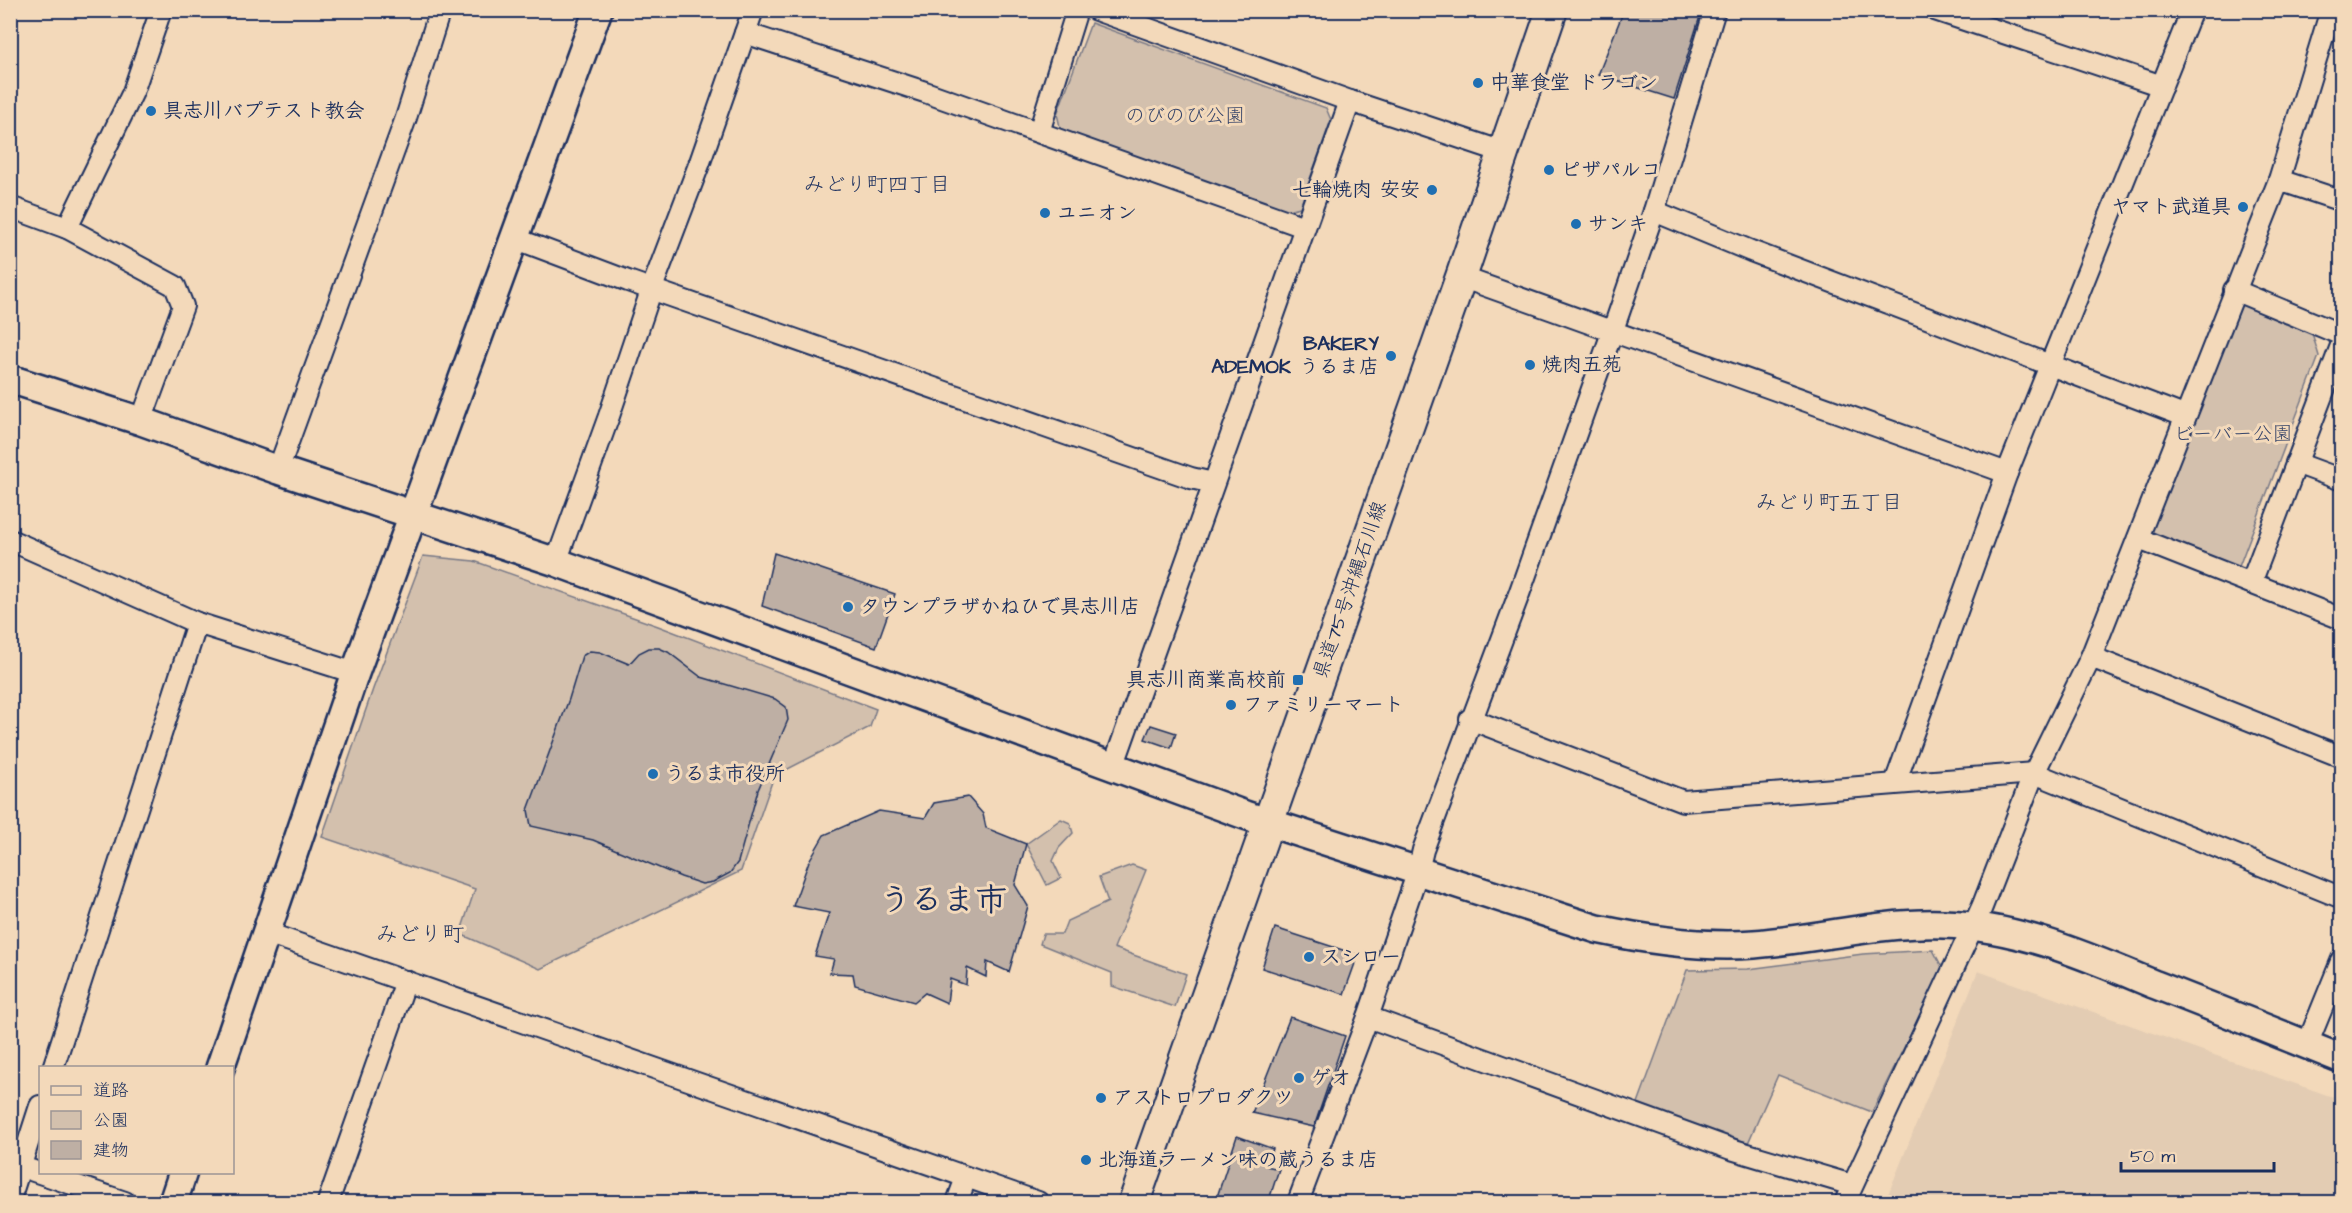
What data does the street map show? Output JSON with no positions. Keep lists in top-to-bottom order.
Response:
{
  "streets": {
    "main road": ["県道75号沖縄石川線"]
  },
  "districts": [
    "みどり町四丁目",
    "みどり町五丁目",
    "うるま市",
    "みどり町"
  ],
  "parks": ["のびのび公園", "ビーバー公園"],
  "places": {
    "other": [
      "中華食堂 ドラゴン",
      "具志川バプテスト教会",
      "ピザパルコ",
      "七輪焼肉 安安",
      "ヤマト武道具",
      "ユニオン",
      "サンキ",
      "BAKERY ADEMOK うるま店",
      "焼肉五苑",
      "タウンプラザかねひで具志川店",
      "ファミリーマート",
      "うるま市役所",
      "スシロー",
      "ゲオ",
      "アストロプロダクツ",
      "北海道ラーメン味の蔵うるま店"
    ],
    "transit": ["具志川商業高校前"]
  },
  "legend": ["道路", "公園", "建物"],
  "scale_bar": "50 m"
}
